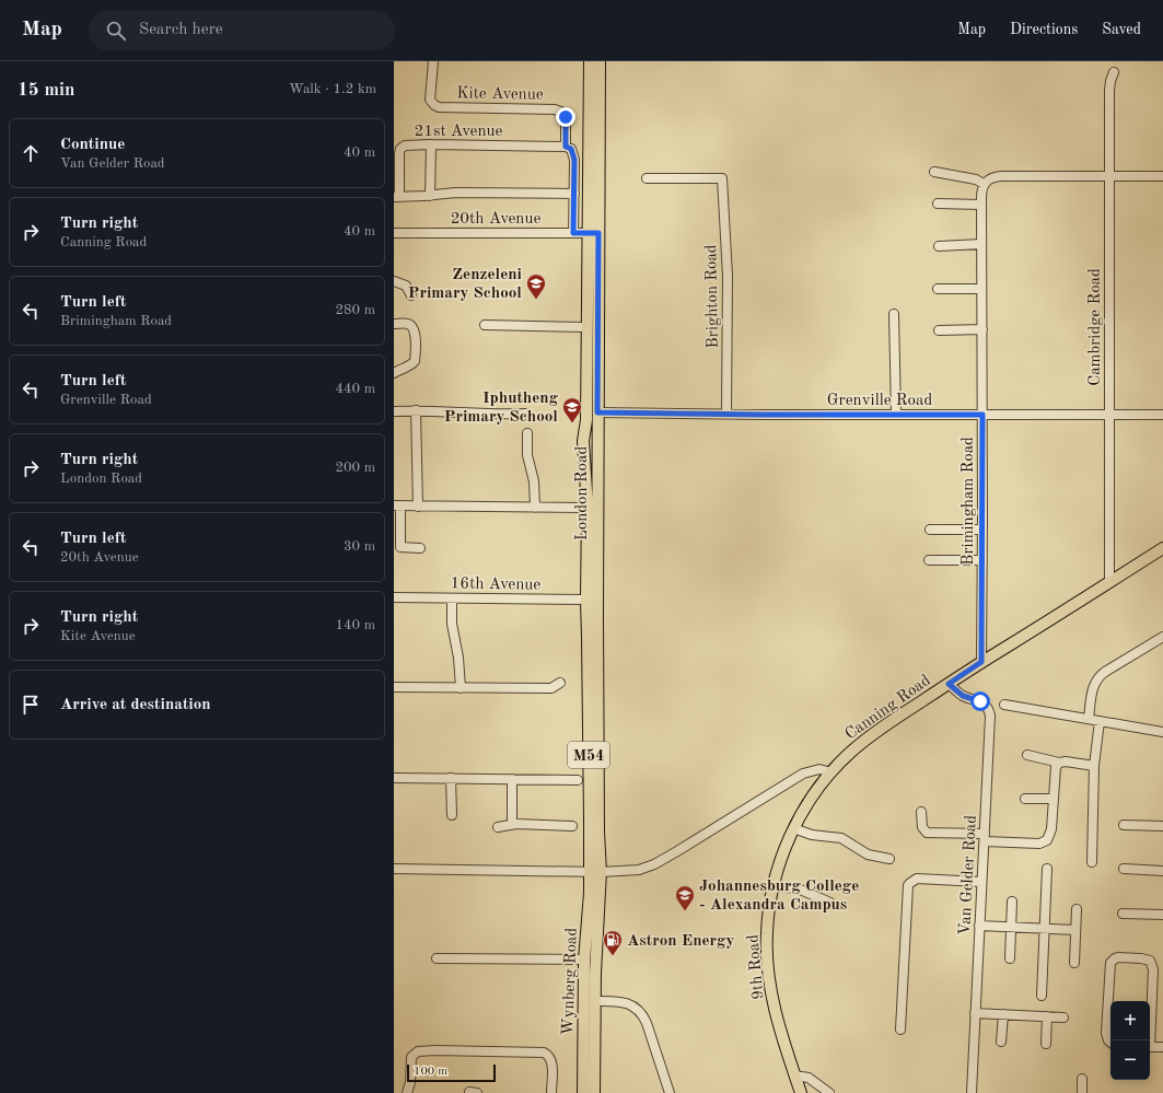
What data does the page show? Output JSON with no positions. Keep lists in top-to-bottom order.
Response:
{
  "streets": {
    "main road": [
      "London Road",
      "Canning Road",
      "M54",
      "9th Road",
      "Wynberg Road"
    ],
    "street": [
      "Kite Avenue",
      "21st Avenue",
      "20th Avenue",
      "Brighton Road",
      "Cambridge Road",
      "Grenville Road",
      "Brimingham Road",
      "16th Avenue",
      "Van Gelder Road"
    ]
  },
  "crossings": [
    ["Kite Avenue", "21st Avenue"],
    ["Kite Avenue", "20th Avenue"],
    ["20th Avenue", "London Road"],
    ["Brighton Road", "Grenville Road"],
    ["Cambridge Road", "Grenville Road"],
    ["Cambridge Road", "Canning Road"],
    ["Grenville Road", "London Road"],
    ["Grenville Road", "Brimingham Road"],
    ["London Road", "16th Avenue"],
    ["London Road", "Wynberg Road"],
    ["Brimingham Road", "Canning Road"],
    ["Canning Road", "Van Gelder Road"],
    ["Canning Road", "9th Road"]
  ],
  "places": {
    "school or university": ["Zenzeleni Primary School", "Iphutheng Primary School", "Johannesburg College - Alexandra Campus"],
    "fuel station": ["Astron Energy"]
  },
  "scale_bar": "100 m",
  "page": {
    "header": "Map",
    "search": "Search here",
    "nav": ["Map", "Directions", "Saved"],
    "heading": ["15 min", "Walk · 1.2 km"],
    "list": [
      ["Continue", "Van Gelder Road", "40 m"],
      ["Turn right", "Canning Road", "40 m"],
      ["Turn left", "Brimingham Road", "280 m"],
      ["Turn left", "Grenville Road", "440 m"],
      ["Turn right", "London Road", "200 m"],
      ["Turn left", "20th Avenue", "30 m"],
      ["Turn right", "Kite Avenue", "140 m"],
      "Arrive at destination"
    ],
    "map_buttons": ["+", "−"],
    "scale": "100 m"
  }
}
